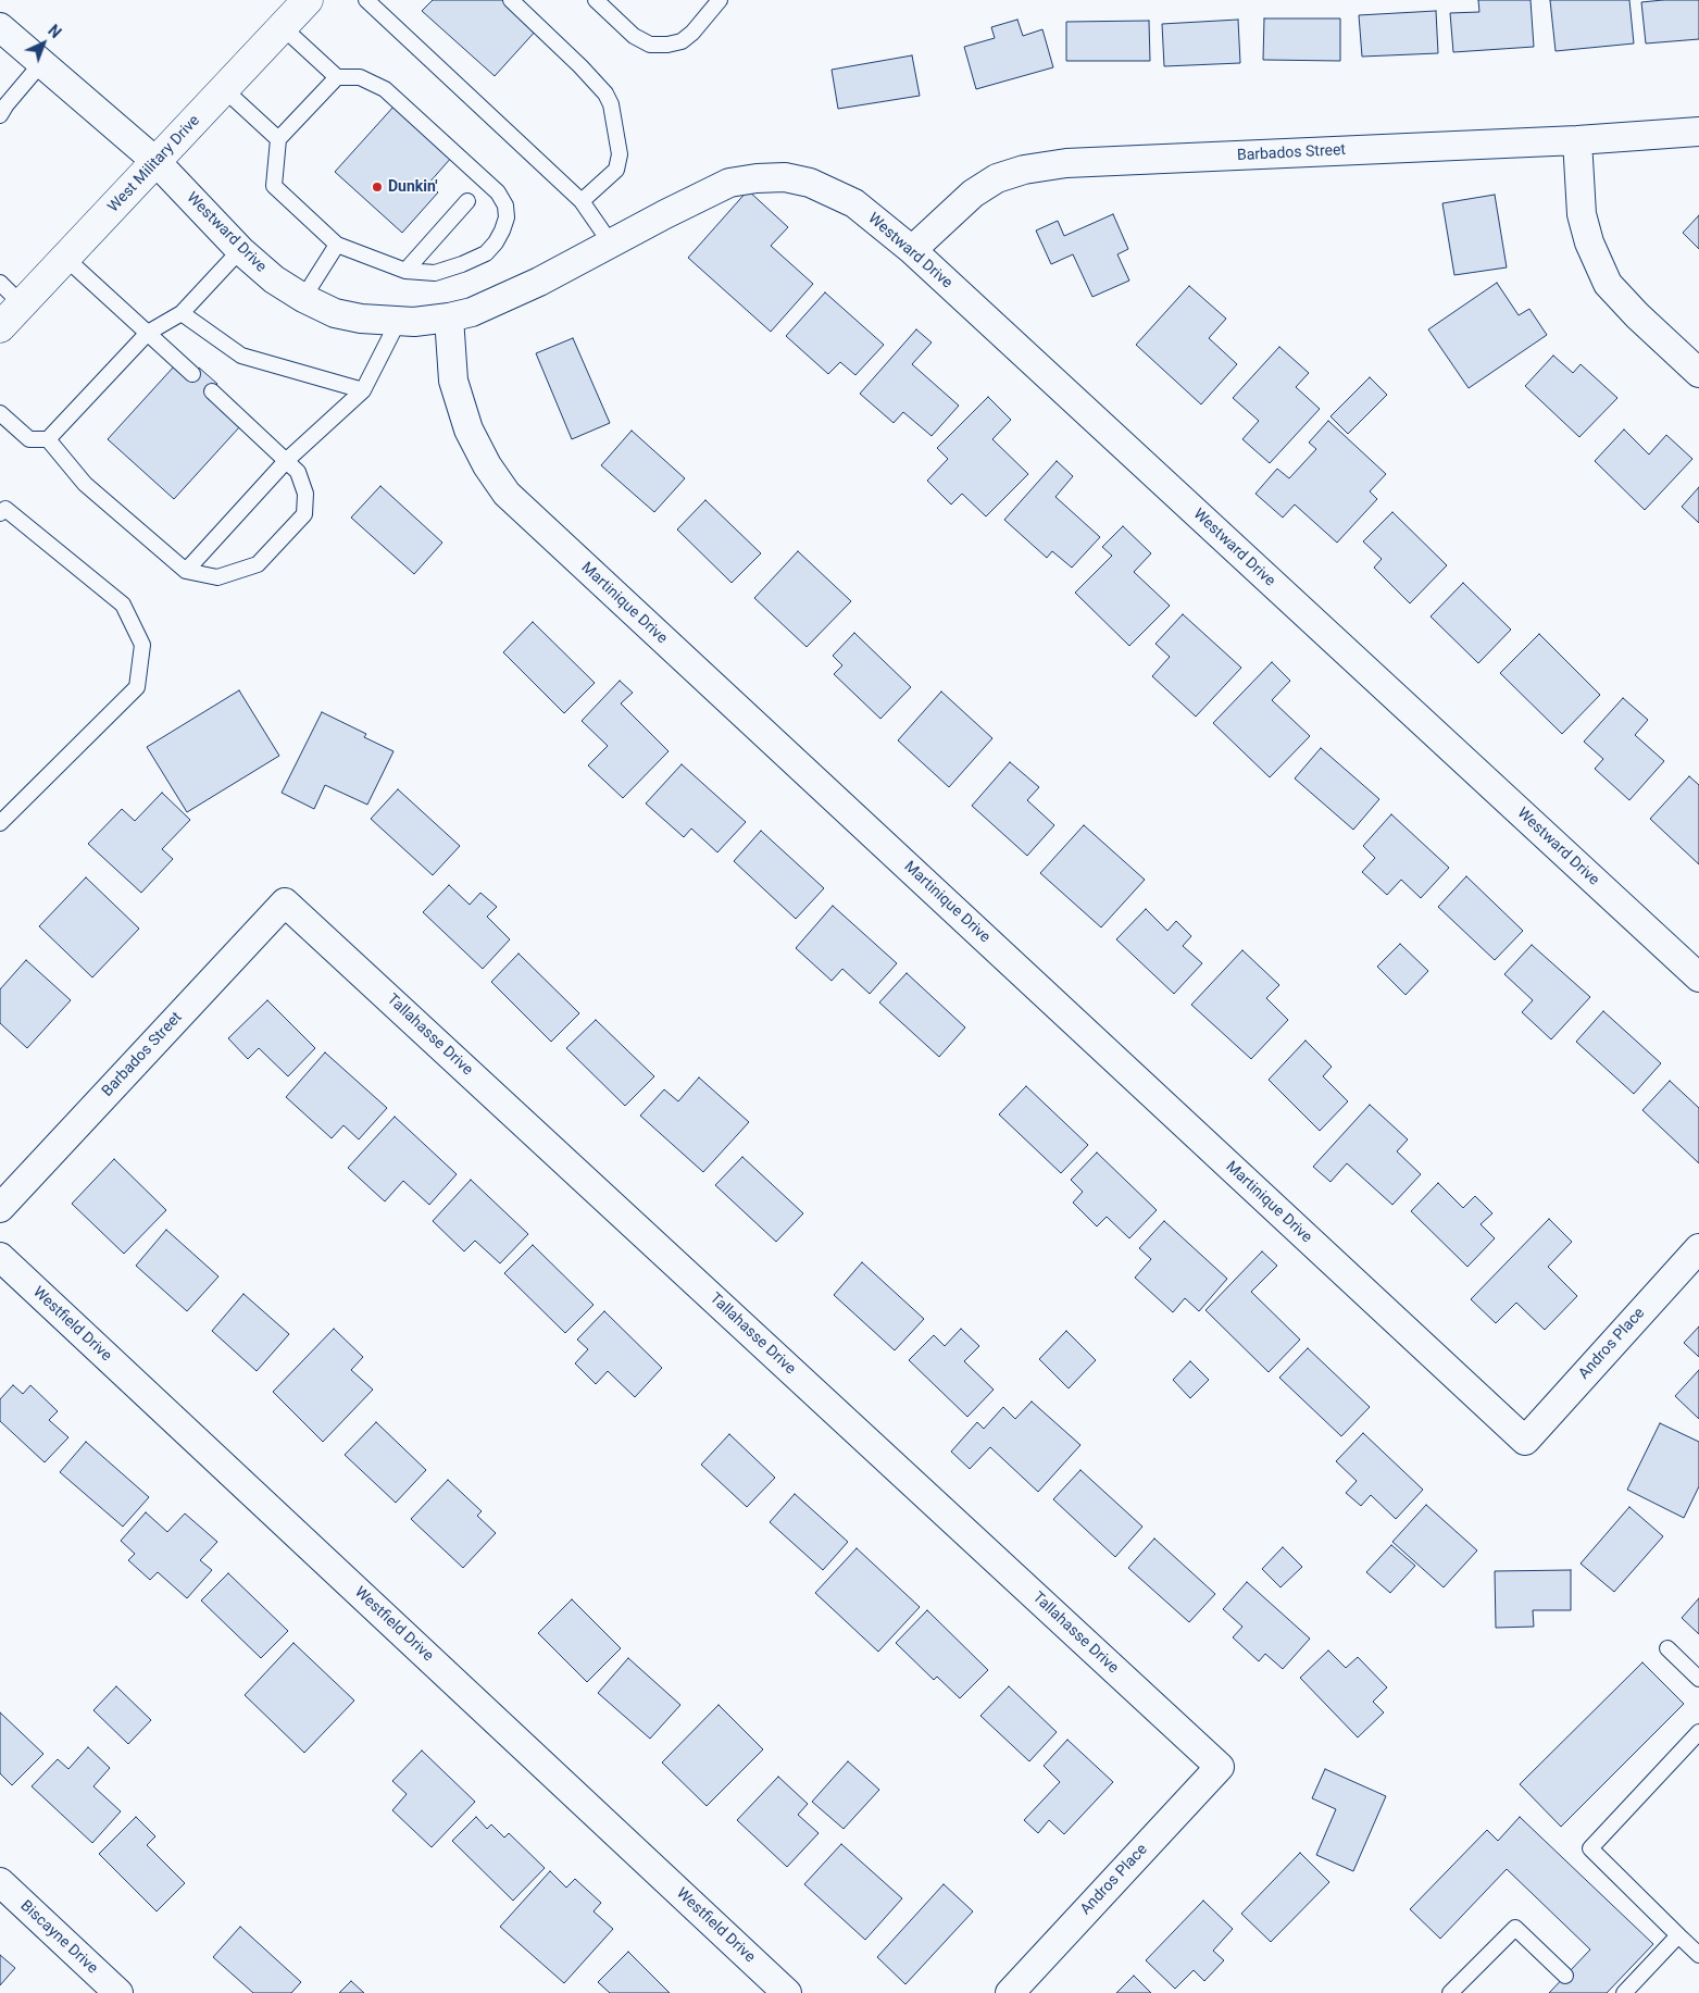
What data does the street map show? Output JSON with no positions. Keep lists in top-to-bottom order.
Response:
{
  "streets": {
    "main road": ["West Military Drive"],
    "street": [
      "Barbados Street",
      "Westward Drive",
      "Martinique Drive",
      "Tallahasse Drive",
      "Westfield Drive",
      "Andros Place",
      "Biscayne Drive"
    ]
  },
  "crossings": [
    ["Barbados Street", "Westward Drive"],
    ["Barbados Street", "Tallahasse Drive"],
    ["West Military Drive", "Westward Drive"],
    ["Westward Drive", "Martinique Drive"],
    ["Martinique Drive", "Andros Place"],
    ["Tallahasse Drive", "Andros Place"]
  ],
  "places": ["Dunkin'"],
  "north": "top right"
}
